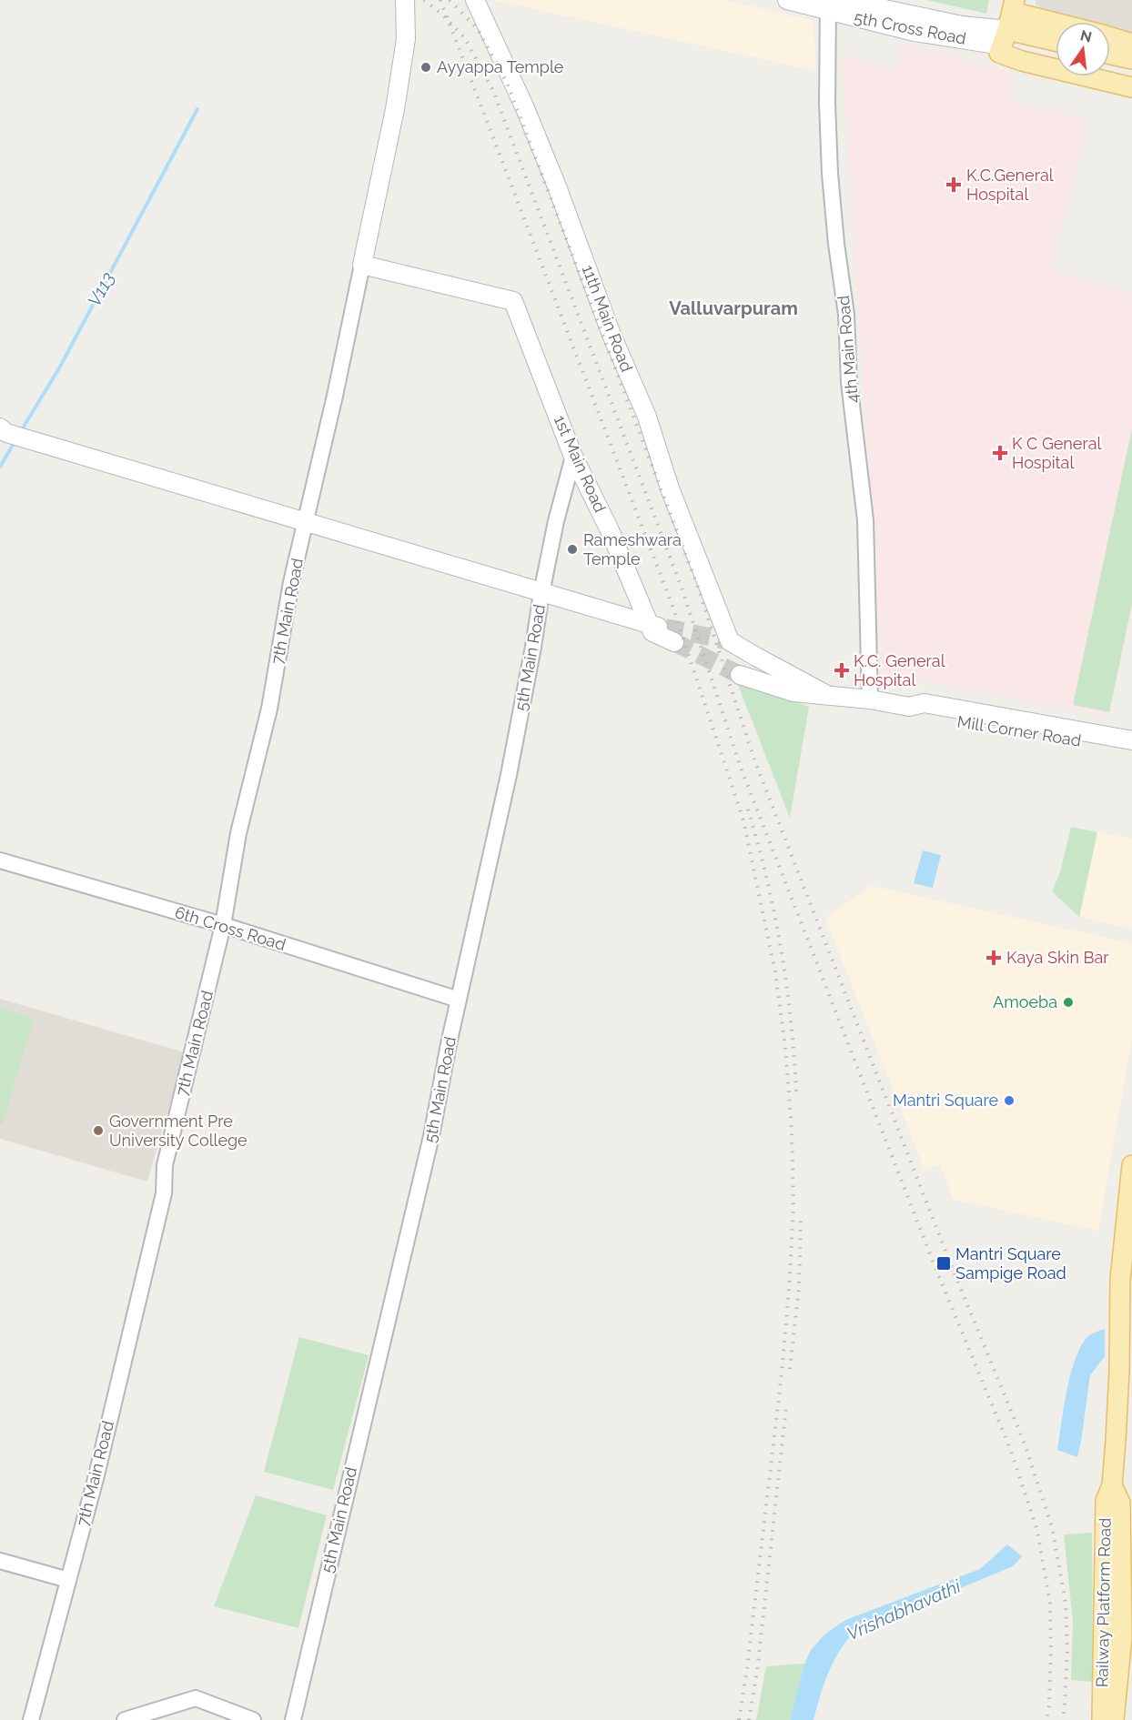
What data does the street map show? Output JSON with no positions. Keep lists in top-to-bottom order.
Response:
{
  "streets": {
    "main road": [
      "5th Cross Road",
      "11th Main Road",
      "1st Main Road",
      "Mill Corner Road",
      "Railway Platform Road"
    ],
    "street": [
      "4th Main Road",
      "7th Main Road",
      "5th Main Road",
      "6th Cross Road"
    ]
  },
  "crossings": [
    ["5th Cross Road", "4th Main Road"],
    ["11th Main Road", "Mill Corner Road"],
    ["4th Main Road", "Mill Corner Road"],
    ["1st Main Road", "7th Main Road"],
    ["1st Main Road", "5th Main Road"],
    ["7th Main Road", "6th Cross Road"],
    ["5th Main Road", "6th Cross Road"]
  ],
  "districts": ["Valluvarpuram"],
  "water": ["V113", "Vrishabhavathi"],
  "places": {
    "other": [
      "Ayyappa Temple",
      "Rameshwara Temple",
      "Amoeba",
      "Mantri Square",
      "Government Pre University College"
    ],
    "health": [
      "K.C.General Hospital",
      "K C General Hospital",
      "K.C. General Hospital",
      "Kaya Skin Bar"
    ],
    "transit": ["Mantri Square Sampige Road"]
  },
  "north": "top"
}
